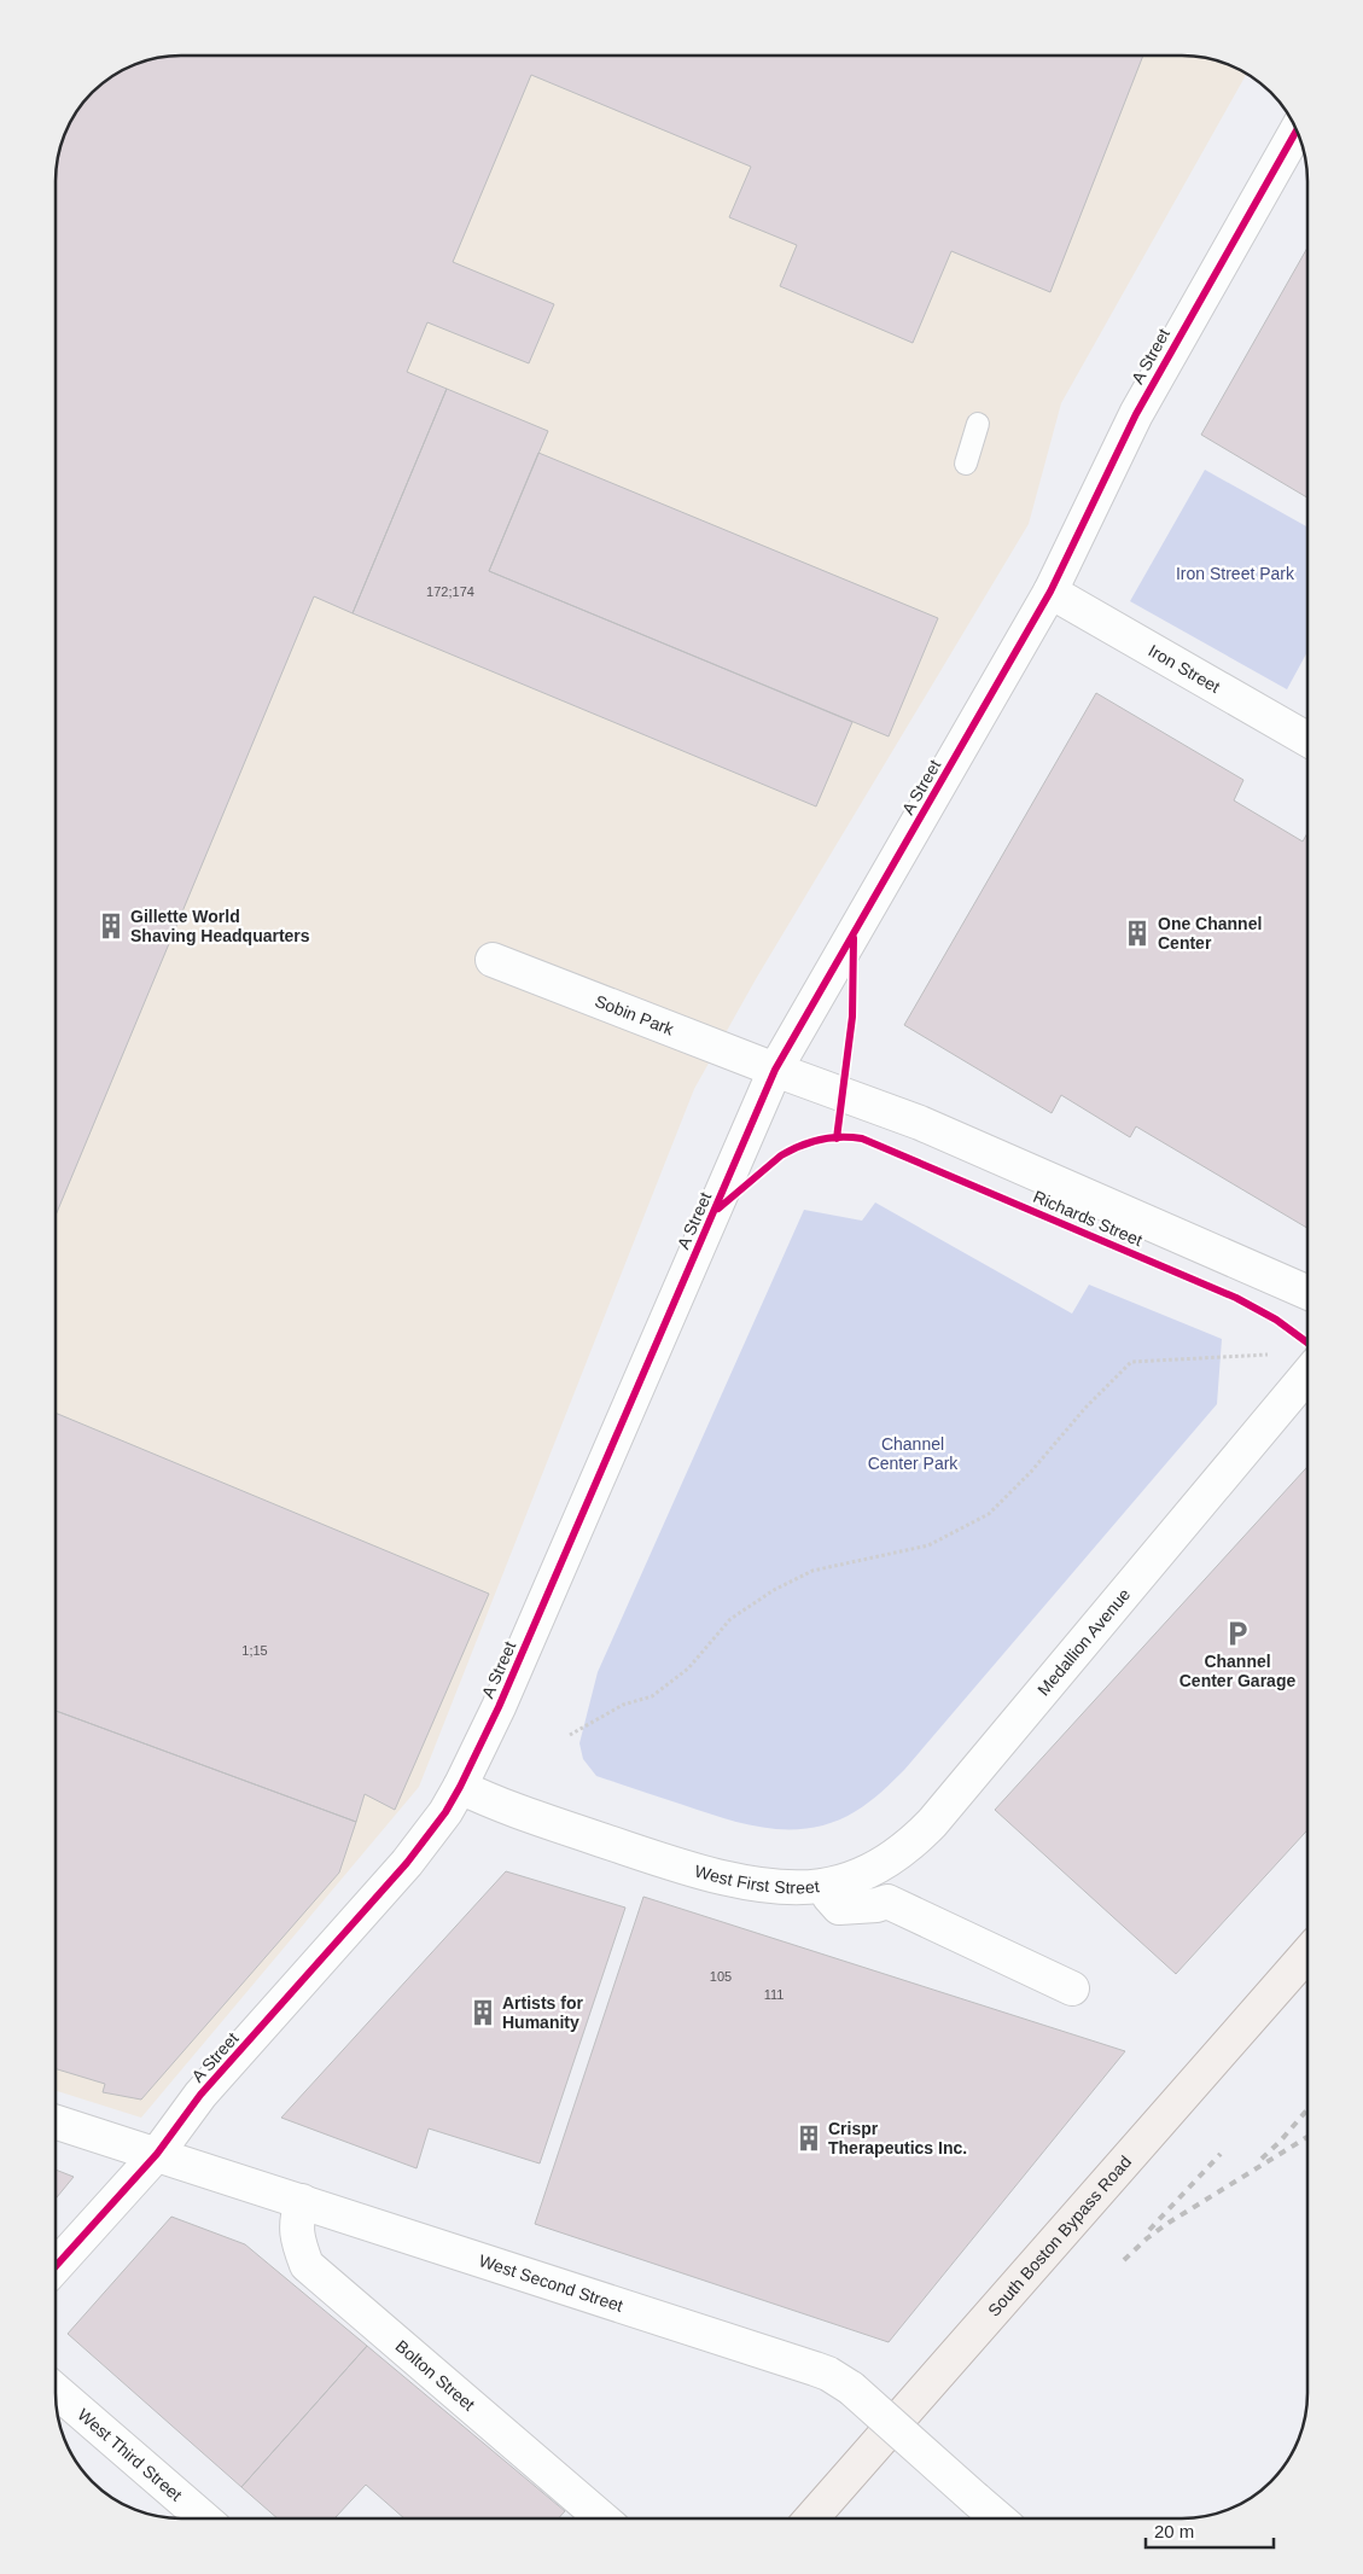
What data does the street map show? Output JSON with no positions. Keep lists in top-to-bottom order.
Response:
{
  "streets": {
    "main road": [
      "A Street",
      "Iron Street",
      "Sobin Park",
      "Richards Street",
      "Medallion Avenue",
      "West First Street",
      "South Boston Bypass Road",
      "West Second Street",
      "Bolton Street",
      "West Third Street"
    ]
  },
  "crossings": [
    ["A Street", "Iron Street"],
    ["A Street", "Sobin Park"],
    ["A Street", "Richards Street"],
    ["A Street", "West First Street"],
    ["A Street", "West Second Street"],
    ["Sobin Park", "Richards Street"],
    ["Medallion Avenue", "West First Street"],
    ["West Second Street", "Bolton Street"]
  ],
  "parks": ["Iron Street Park", "Channel Center Park"],
  "places": {
    "building": [
      "Gillette World Shaving Headquarters",
      "One Channel Center",
      "Artists for Humanity",
      "Crispr Therapeutics Inc."
    ],
    "parking": ["Channel Center Garage"]
  },
  "house_numbers": [
    "172;174",
    "1;15",
    "105",
    "111"
  ],
  "scale_bar": "20 m"
}
